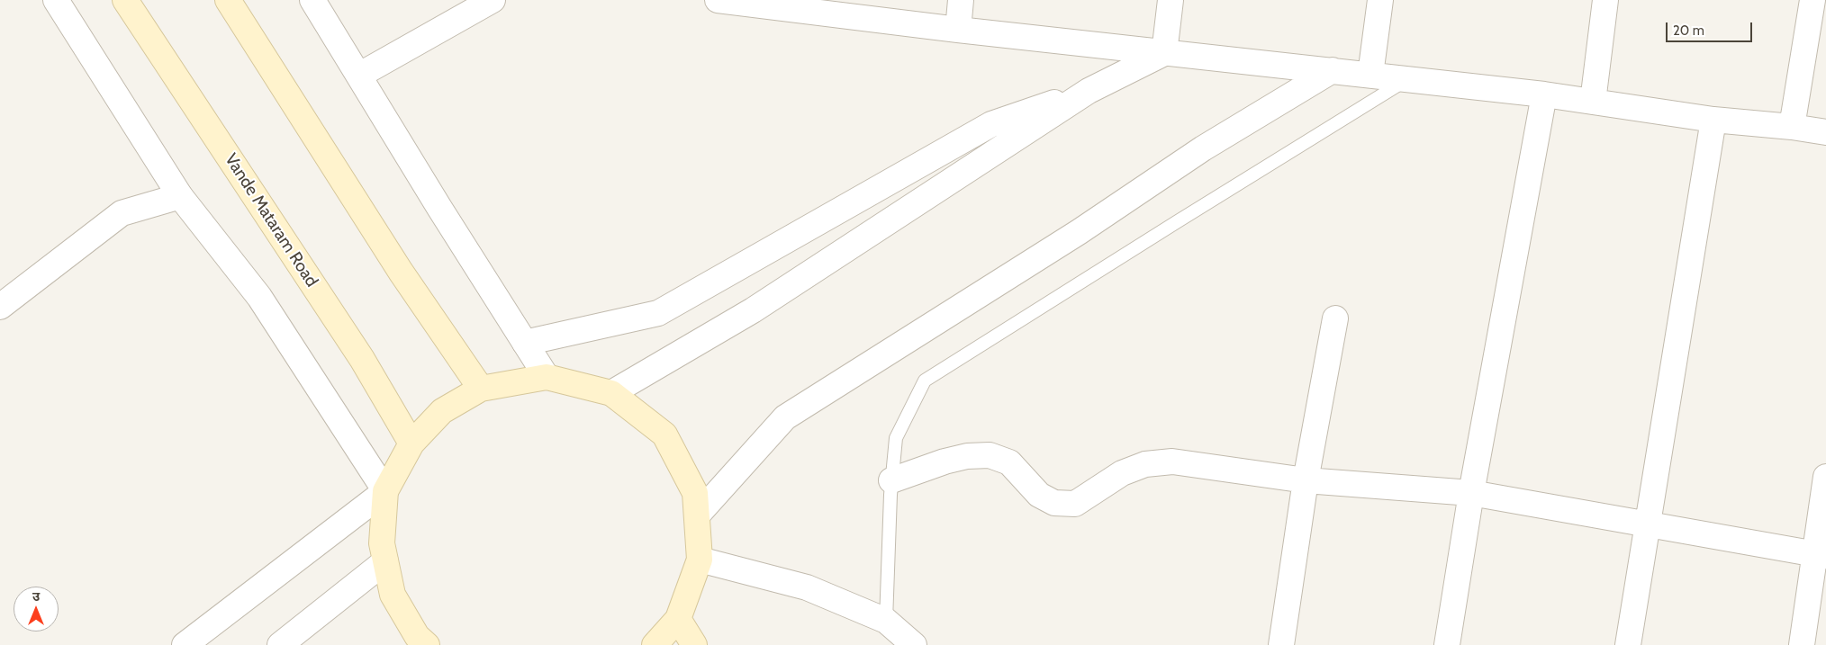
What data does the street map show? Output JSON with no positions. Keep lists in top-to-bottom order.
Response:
{
  "streets": {
    "main road": ["Vande Mataram Road"]
  },
  "scale_bar": "20 m",
  "north": "top"
}
